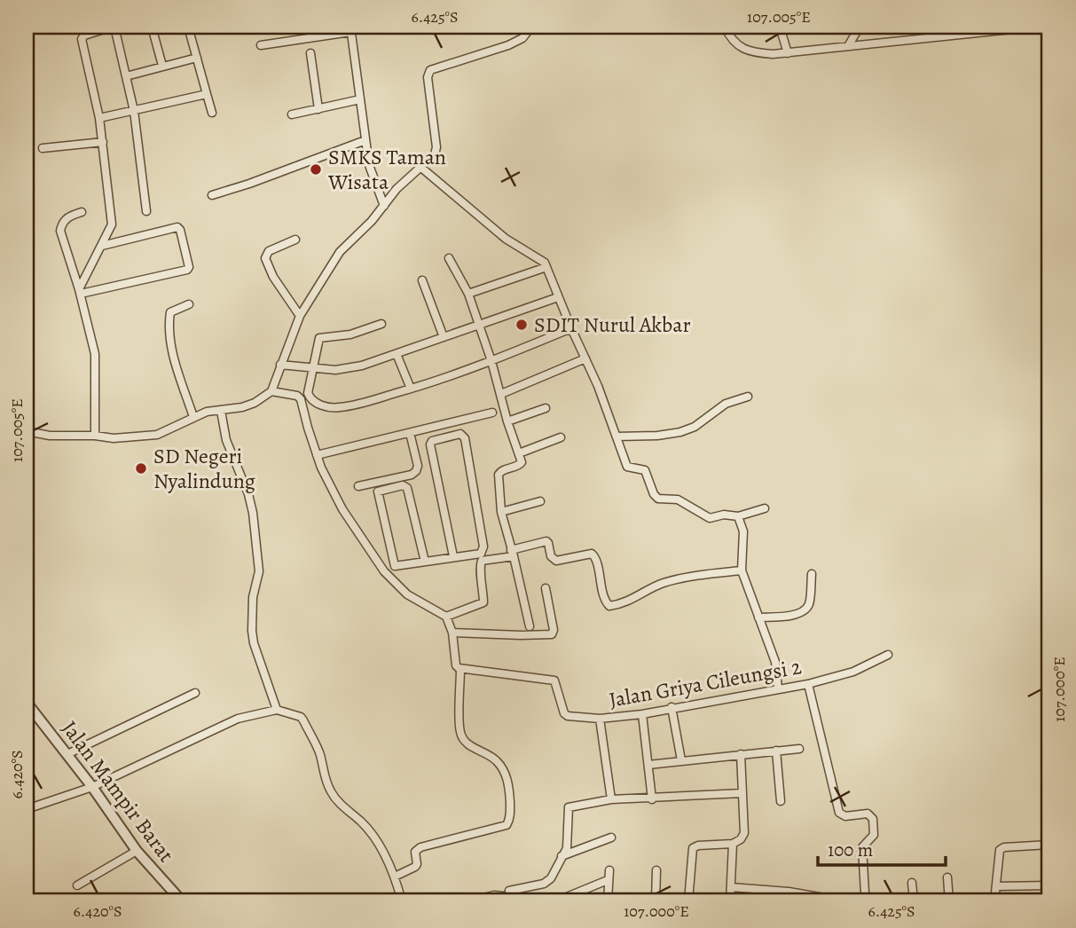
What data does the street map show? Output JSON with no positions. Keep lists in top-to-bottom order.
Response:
{
  "streets": {
    "street": ["Jalan Griya Cileungsi 2", "Jalan Mampir Barat"]
  },
  "places": ["SMKS Taman Wisata", "SDIT Nurul Akbar", "SD Negeri Nyalindung"],
  "scale_bar": "100 m",
  "coordinates": [
    "6.425°S",
    "107.005°E",
    "107.000°E",
    "6.420°S"
  ]
}
